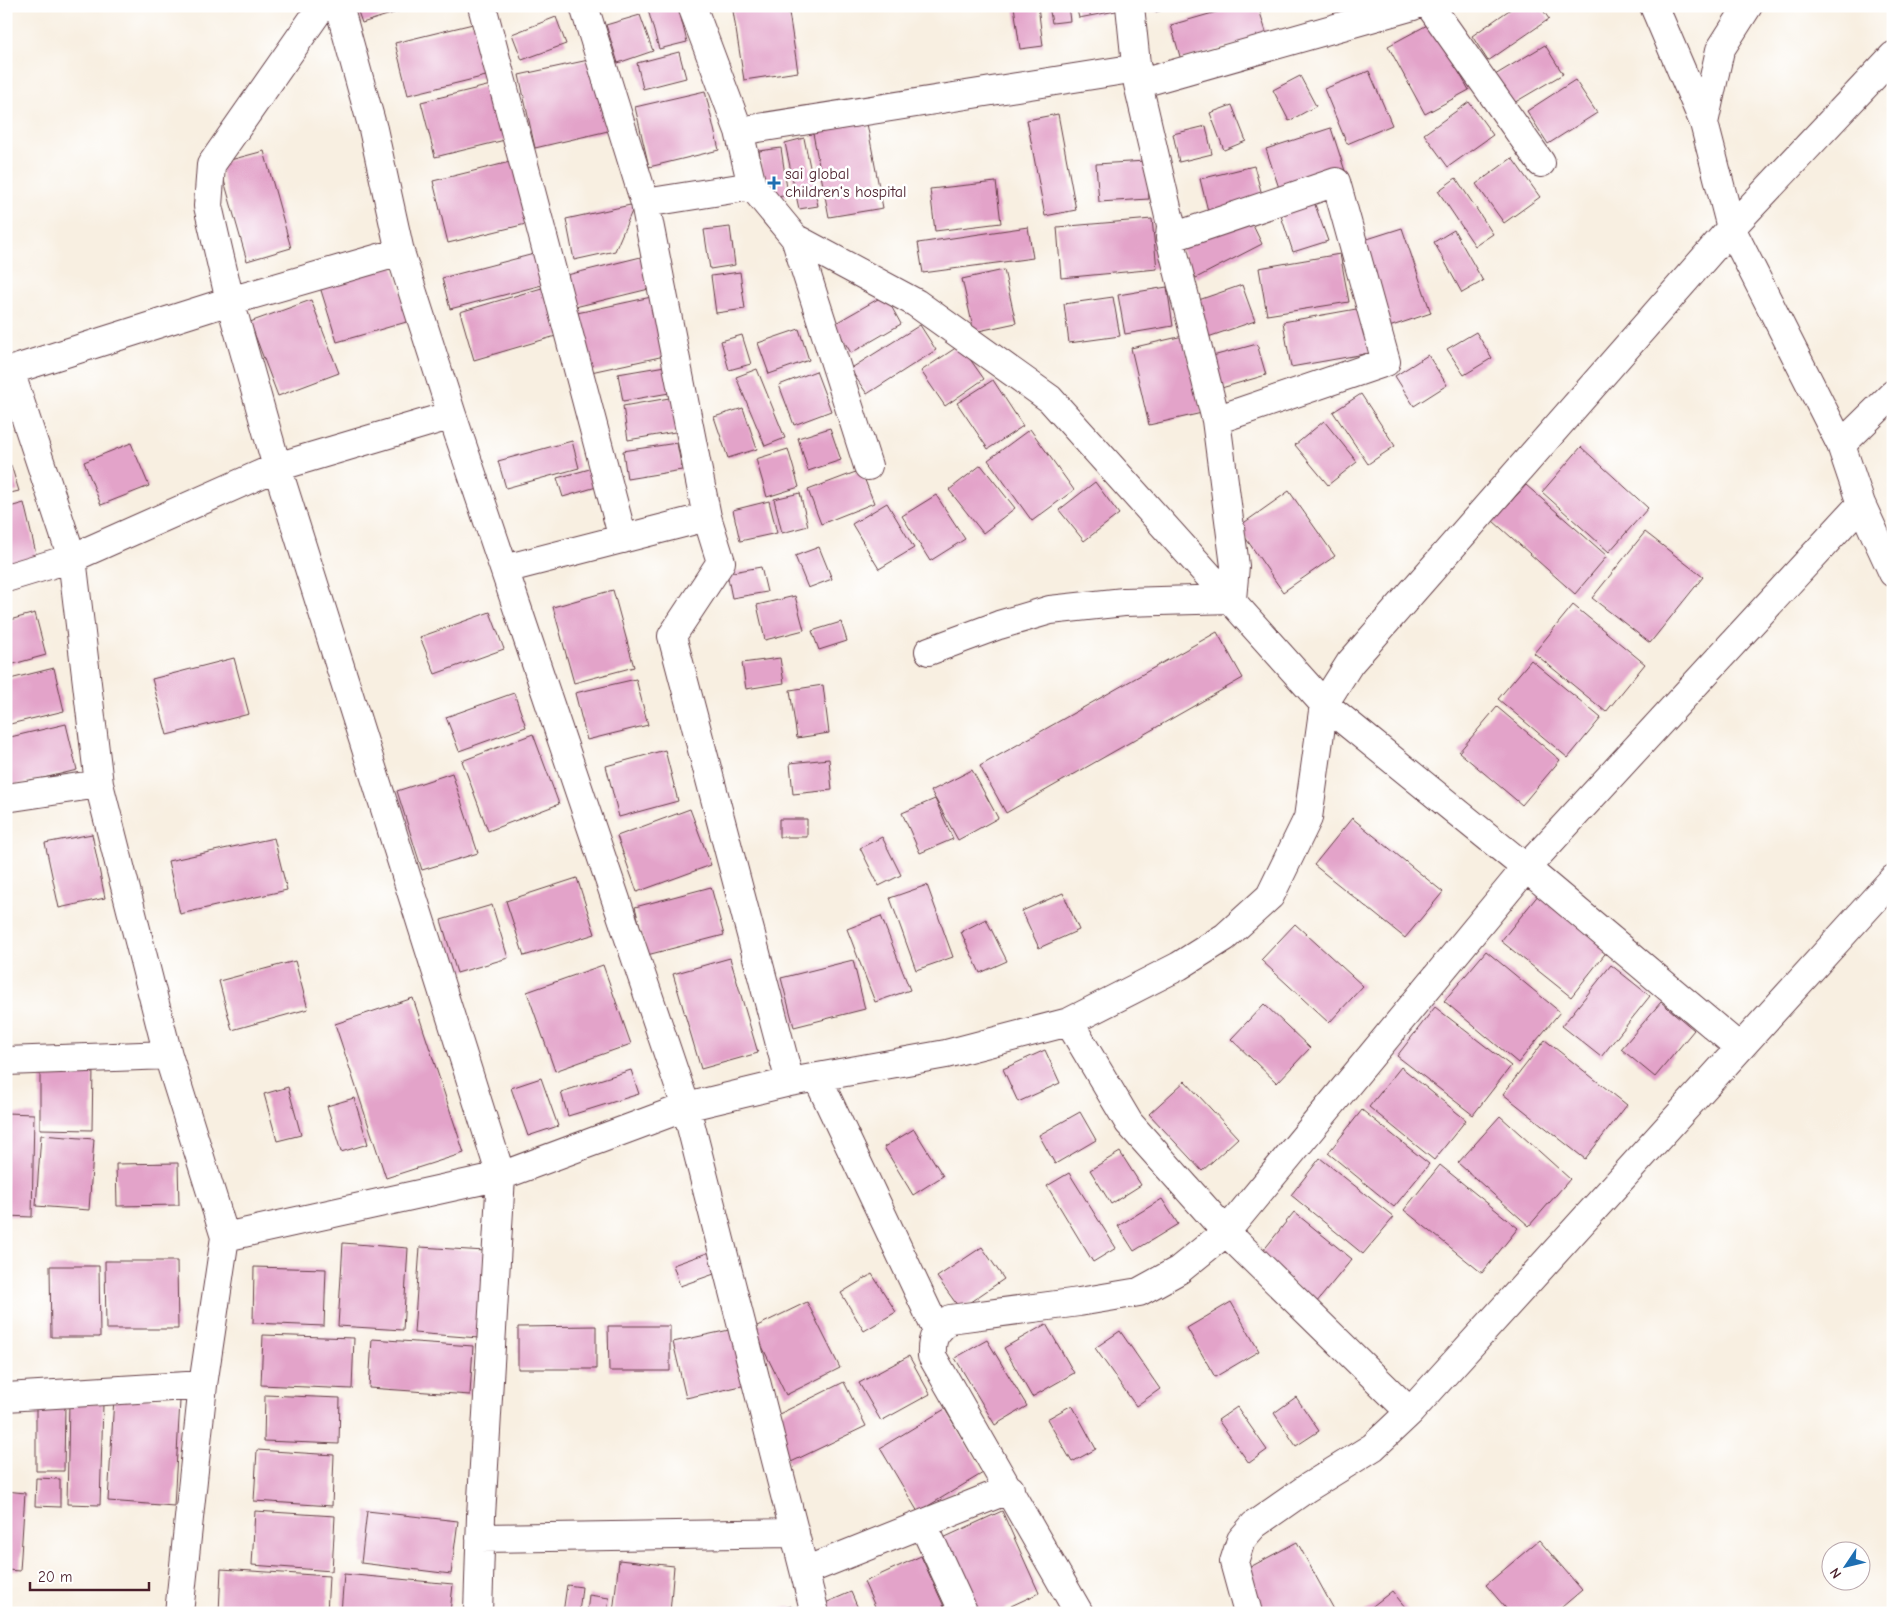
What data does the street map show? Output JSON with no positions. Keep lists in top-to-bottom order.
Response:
{
  "places": {
    "health": ["sai global children's hospital"]
  },
  "scale_bar": "20 m",
  "north": "bottom left"
}
